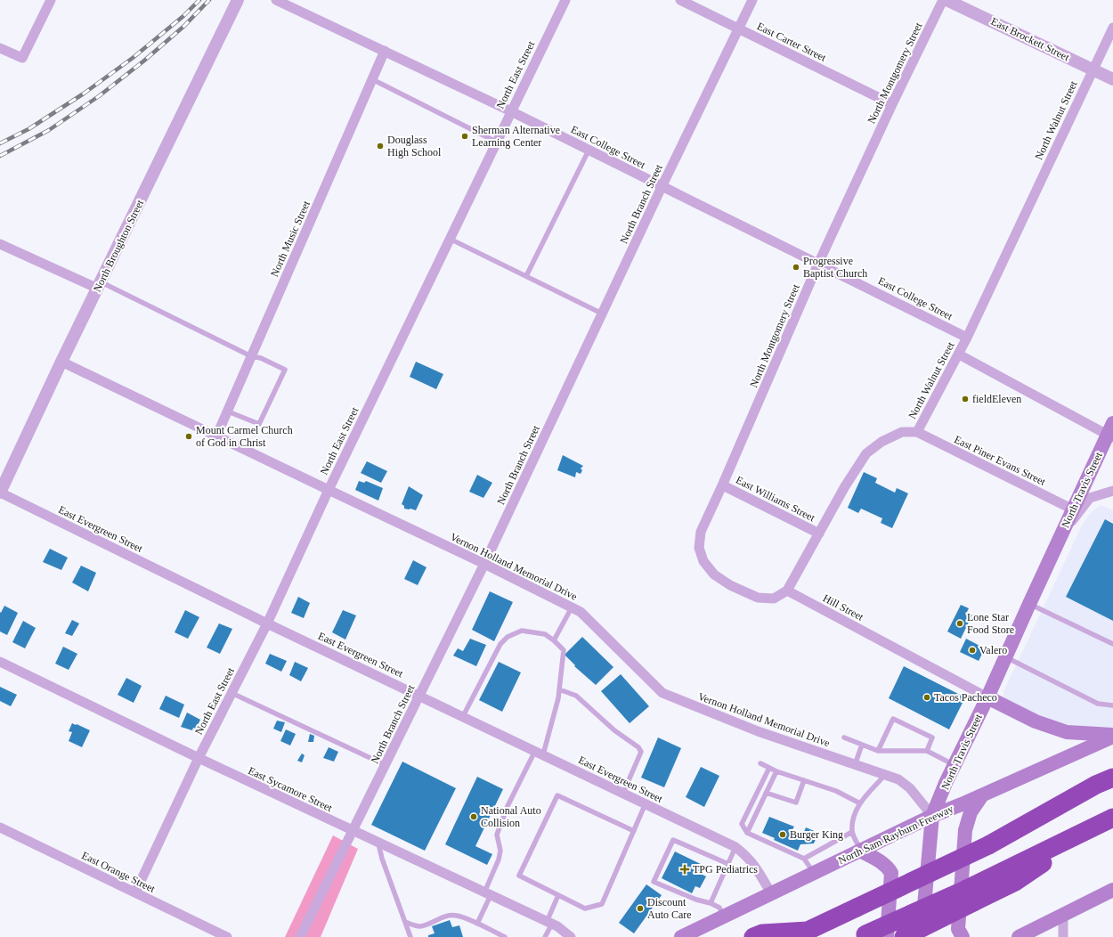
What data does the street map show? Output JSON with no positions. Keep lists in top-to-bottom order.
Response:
{
  "streets": {
    "main road": ["North Travis Street", "North Sam Rayburn Freeway"],
    "street": [
      "East Brockett Street",
      "East Carter Street",
      "North Montgomery Street",
      "North East Street",
      "North Walnut Street",
      "East College Street",
      "North Branch Street",
      "North Music Street",
      "North Broughton Street",
      "East Piner Evans Street",
      "East Williams Street",
      "East Evergreen Street",
      "Vernon Holland Memorial Drive",
      "Hill Street",
      "East Sycamore Street",
      "East Orange Street"
    ]
  },
  "crossings": [
    ["East Brockett Street", "North Walnut Street"],
    ["East Carter Street", "North Montgomery Street"],
    ["East Carter Street", "North Branch Street"],
    ["North Montgomery Street", "North Walnut Street"],
    ["North Montgomery Street", "East College Street"],
    ["North Montgomery Street", "East Williams Street"],
    ["North Montgomery Street", "Hill Street"],
    ["North East Street", "East College Street"],
    ["North East Street", "East Evergreen Street"],
    ["North East Street", "Vernon Holland Memorial Drive"],
    ["North East Street", "East Sycamore Street"],
    ["North East Street", "East Orange Street"],
    ["North Walnut Street", "East College Street"],
    ["North Walnut Street", "East Piner Evans Street"],
    ["North Walnut Street", "East Williams Street"],
    ["North Walnut Street", "Hill Street"],
    ["East College Street", "North Branch Street"],
    ["East College Street", "North Music Street"],
    ["North Branch Street", "East Evergreen Street"],
    ["North Branch Street", "Vernon Holland Memorial Drive"],
    ["North Branch Street", "East Sycamore Street"],
    ["North Music Street", "Vernon Holland Memorial Drive"],
    ["North Broughton Street", "East Evergreen Street"],
    ["North Broughton Street", "Vernon Holland Memorial Drive"],
    ["East Piner Evans Street", "North Travis Street"],
    ["North Travis Street", "Vernon Holland Memorial Drive"],
    ["North Travis Street", "Hill Street"],
    ["North Travis Street", "North Sam Rayburn Freeway"],
    ["East Evergreen Street", "North Sam Rayburn Freeway"],
    ["Vernon Holland Memorial Drive", "North Sam Rayburn Freeway"]
  ],
  "places": {
    "other": [
      "Sherman Alternative Learning Center",
      "Douglass High School",
      "Progressive Baptist Church",
      "fieldEleven",
      "Mount Carmel Church of God in Christ",
      "Lone Star Food Store",
      "Valero",
      "Tacos Pacheco",
      "National Auto Collision",
      "Burger King",
      "Discount Auto Care"
    ],
    "health": ["TPG Pediatrics"]
  }
}
